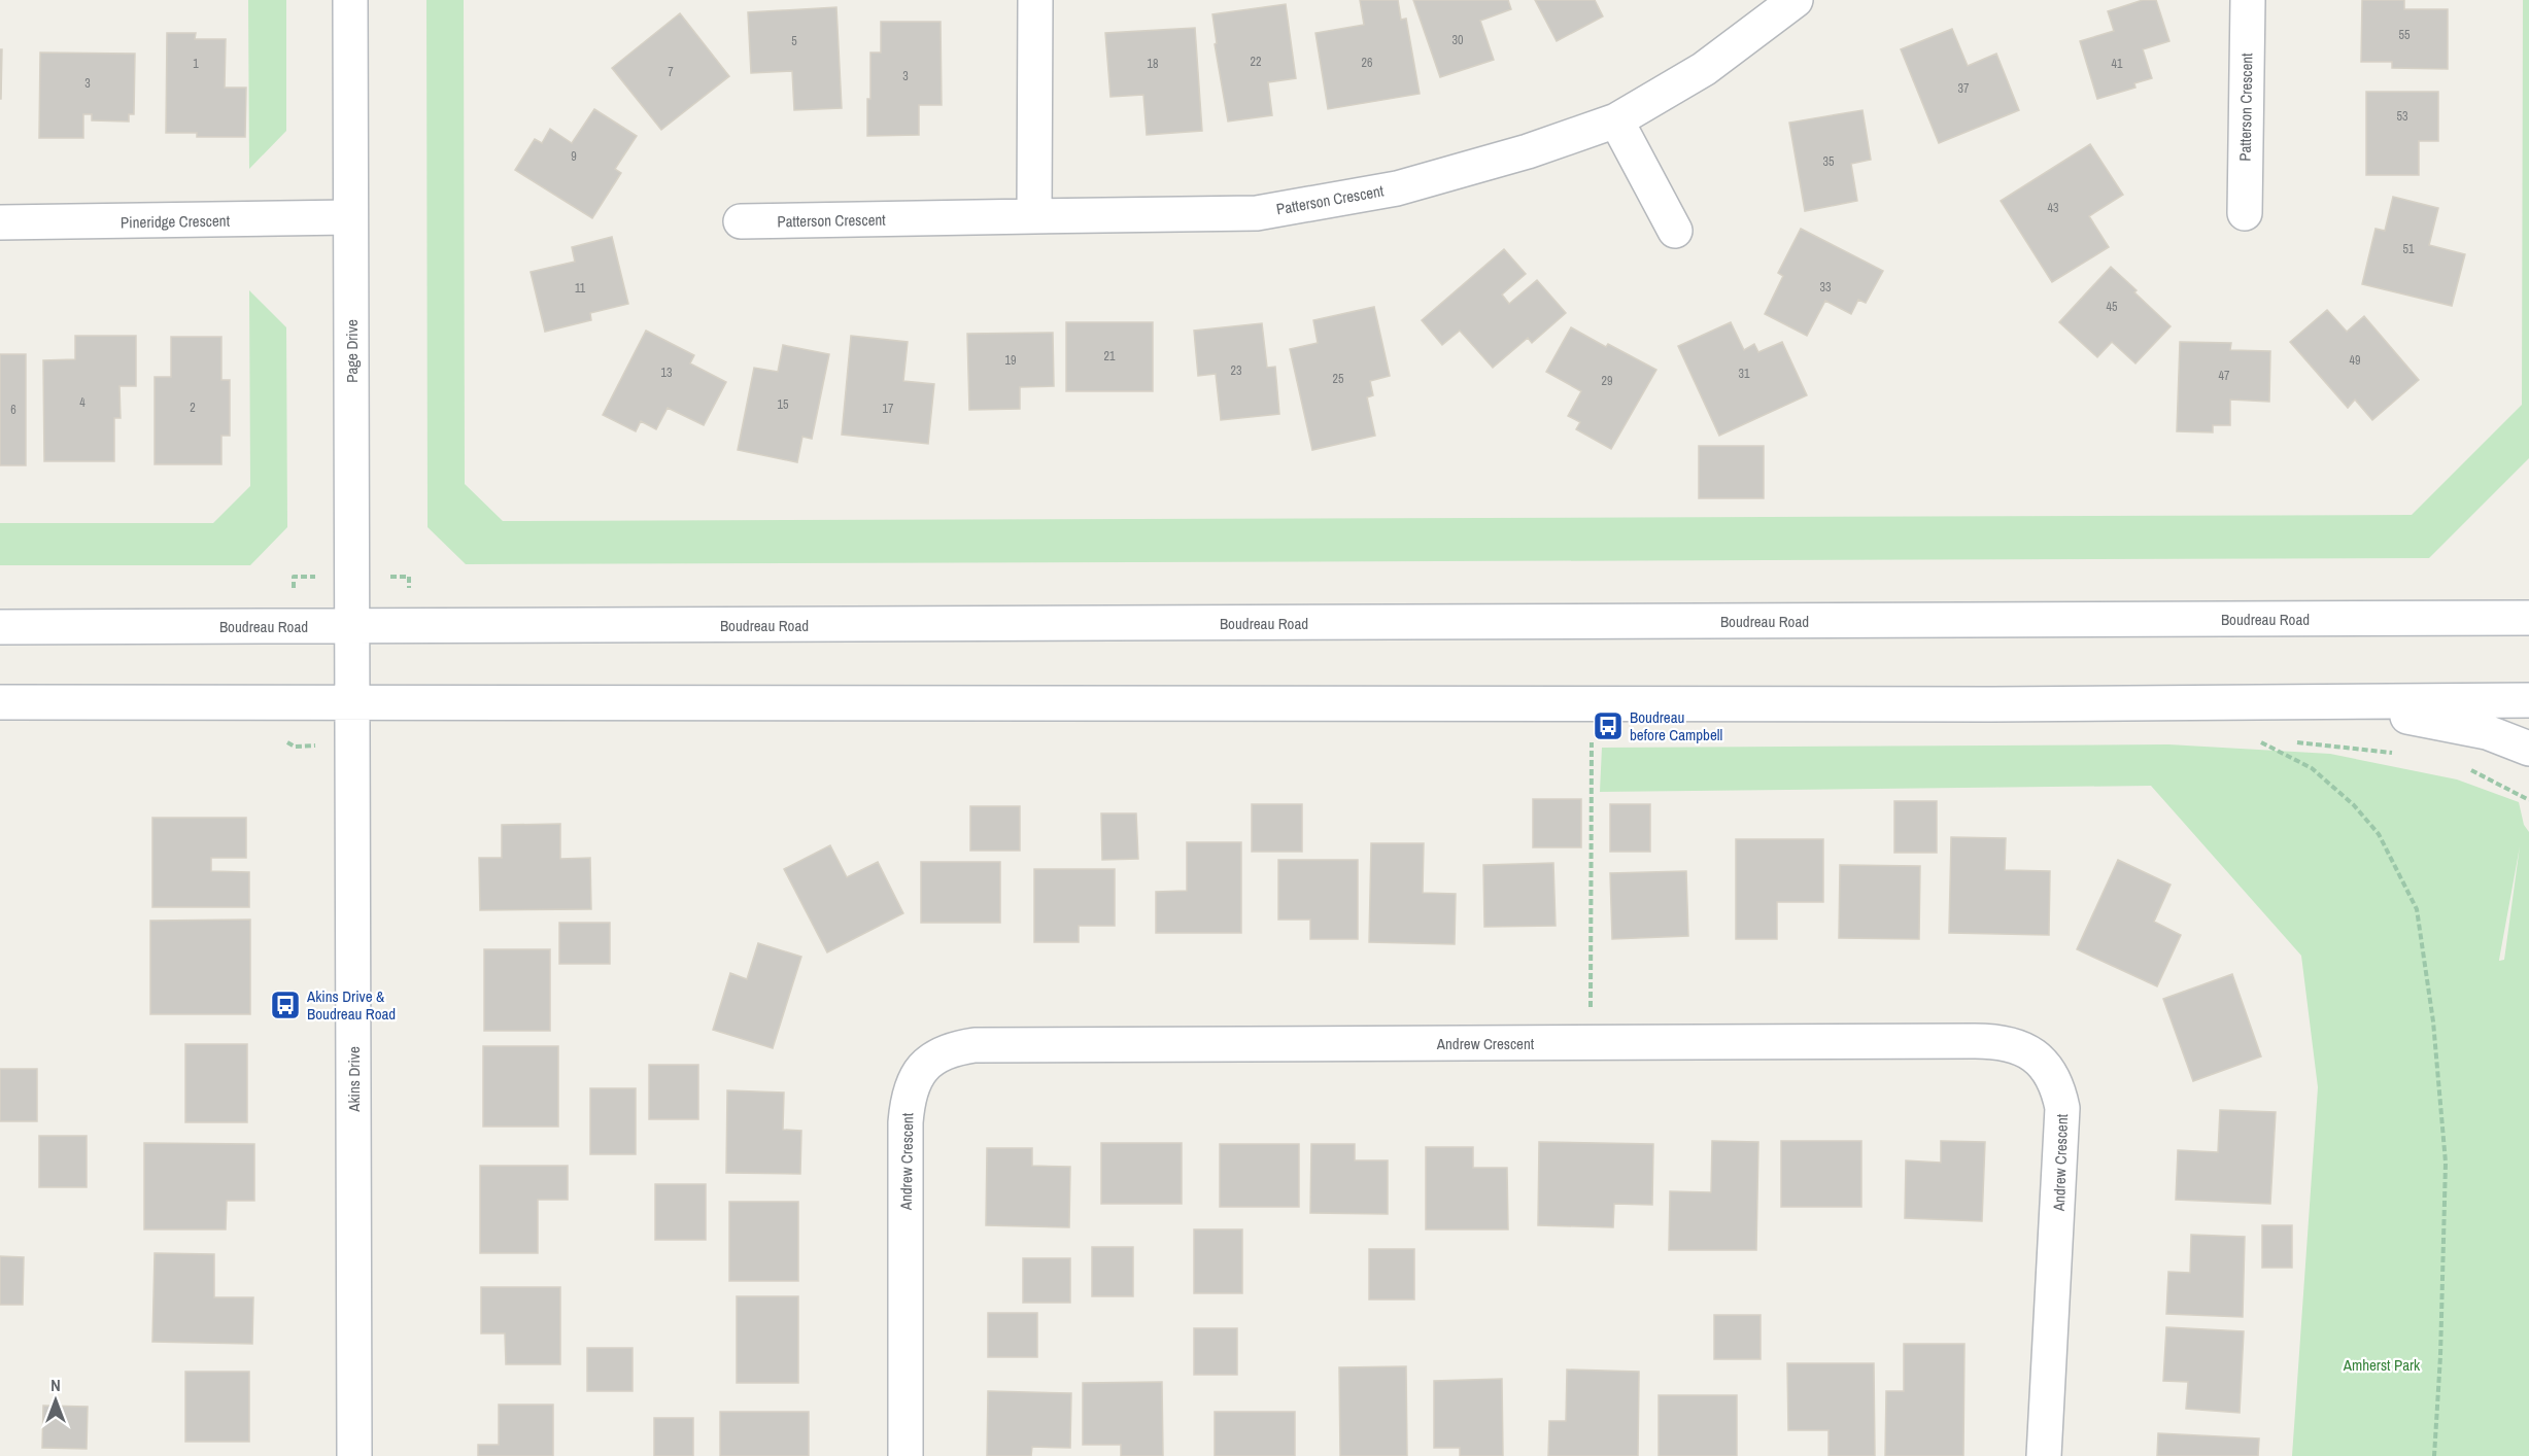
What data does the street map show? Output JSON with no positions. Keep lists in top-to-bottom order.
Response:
{
  "streets": {
    "street": [
      "Patterson Crescent",
      "Pineridge Crescent",
      "Page Drive",
      "Boudreau Road",
      "Andrew Crescent",
      "Akins Drive"
    ]
  },
  "crossings": [
    ["Pineridge Crescent", "Page Drive"],
    ["Page Drive", "Boudreau Road"],
    ["Page Drive", "Akins Drive"]
  ],
  "parks": ["Amherst Park"],
  "places": {
    "bus stop": ["Boudreau before Campbell", "Akins Drive & Boudreau Road"]
  },
  "house_numbers": [
    "55",
    "30",
    "5",
    "22",
    "26",
    "1",
    "18",
    "41",
    "7",
    "3",
    "3",
    "37",
    "53",
    "9",
    "35",
    "43",
    "51",
    "33",
    "11",
    "45",
    "21",
    "19",
    "49",
    "23",
    "13",
    "31",
    "47",
    "25",
    "29",
    "4",
    "15",
    "2",
    "17",
    "6"
  ],
  "north": "top"
}
